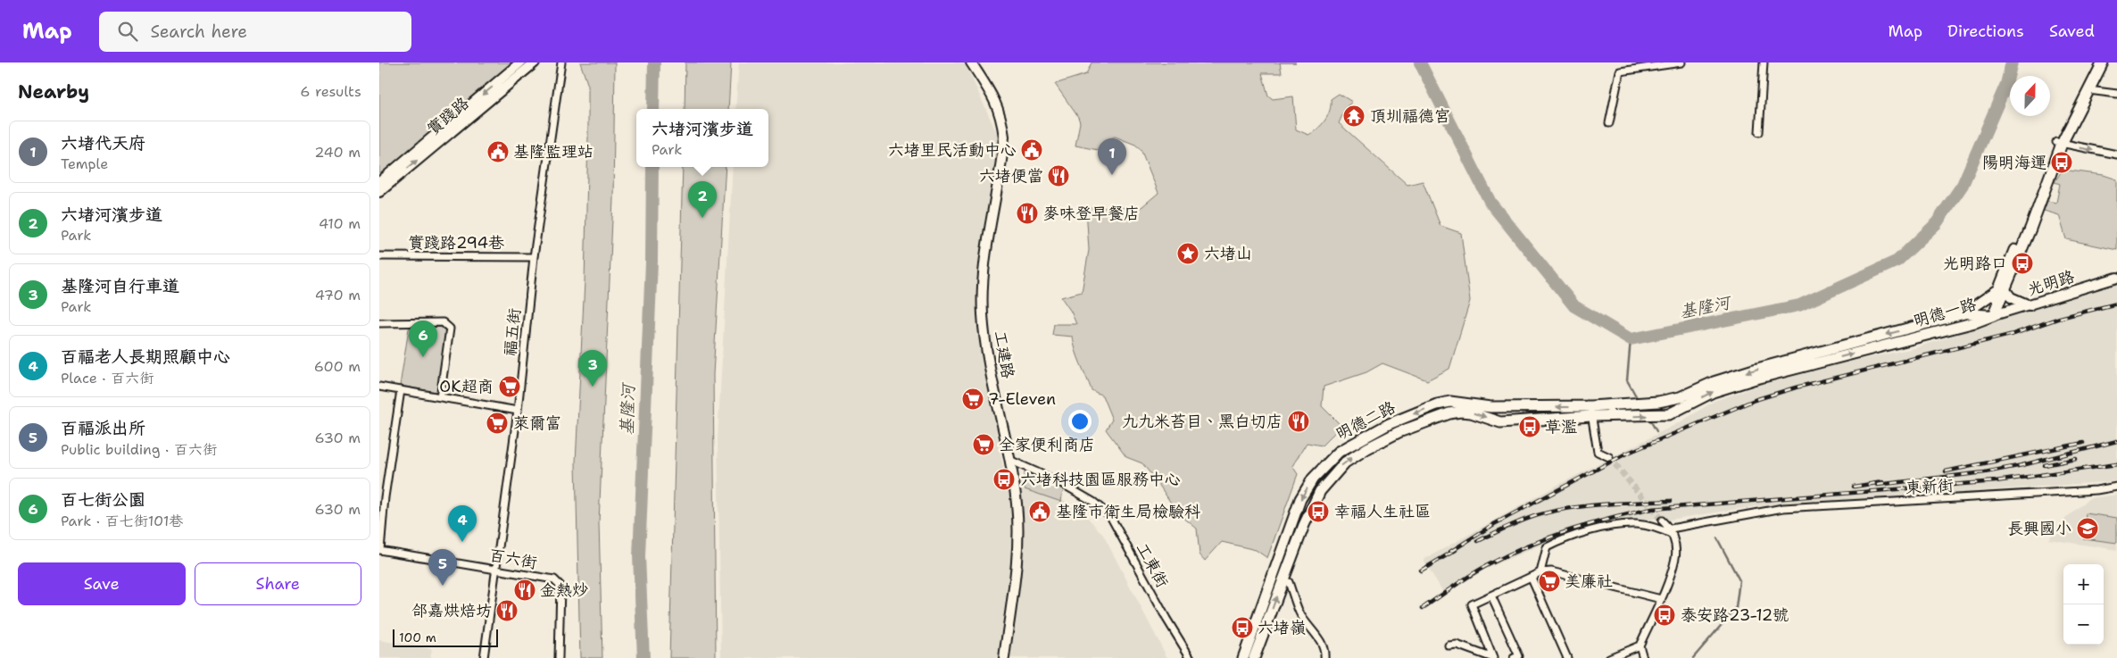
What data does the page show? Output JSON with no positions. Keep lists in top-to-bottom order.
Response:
{
  "streets": {
    "main road": ["明德一路", "明德二路"],
    "street": [
      "實踐路",
      "實踐路294巷",
      "光明路",
      "福五街",
      "工建路",
      "東新街",
      "百六街",
      "工東街"
    ]
  },
  "crossings": [
    ["實踐路294巷", "福五街"],
    ["光明路", "明德一路"],
    ["明德一路", "明德二路"],
    ["福五街", "百六街"],
    ["工建路", "工東街"]
  ],
  "water": ["基隆河"],
  "places": {
    "temple": ["頂圳福德宮"],
    "public building": ["六堵里民活動中心", "基隆監理站", "基隆市衛生局檢驗科"],
    "bus stop": [
      "陽明海運",
      "光明路口",
      "草濫",
      "六堵科技園區服務中心",
      "幸福人生社區",
      "泰安路23-12號",
      "六堵嶺"
    ],
    "restaurant": [
      "六堵便當",
      "麥味登早餐店",
      "九九米苔目、黑白切店",
      "金熱炒",
      "郃嘉烘焙坊"
    ],
    "place": ["六堵山"],
    "supermarket": [
      "OK超商",
      "7-Eleven",
      "萊爾富",
      "全家便利商店",
      "美廉社"
    ],
    "school or university": ["長興國小"]
  },
  "scale_bar": "100 m",
  "north": "top",
  "page": {
    "header": "Map",
    "search": "Search here",
    "nav": ["Map", "Directions", "Saved"],
    "heading": ["Nearby", "6 results"],
    "popup": ["六堵河濱步道", "Park"],
    "list": [
      {
        "mark": "1",
        "name": "六堵代天府",
        "note": "Temple",
        "value": "240 m"
      },
      {
        "mark": "2",
        "name": "六堵河濱步道",
        "note": "Park",
        "value": "410 m"
      },
      {
        "mark": "3",
        "name": "基隆河自行車道",
        "note": "Park",
        "value": "470 m"
      },
      {
        "mark": "4",
        "name": "百福老人長期照顧中心",
        "note": "Place · 百六街",
        "value": "600 m"
      },
      {
        "mark": "5",
        "name": "百福派出所",
        "note": "Public building · 百六街",
        "value": "630 m"
      },
      {
        "mark": "6",
        "name": "百七街公園",
        "note": "Park · 百七街101巷",
        "value": "630 m"
      }
    ],
    "pins": [
      "1",
      "2",
      "6",
      "3",
      "4",
      "5"
    ],
    "buttons": ["Save", "Share"],
    "map_buttons": ["+", "−"],
    "scale": "100 m"
  }
}
